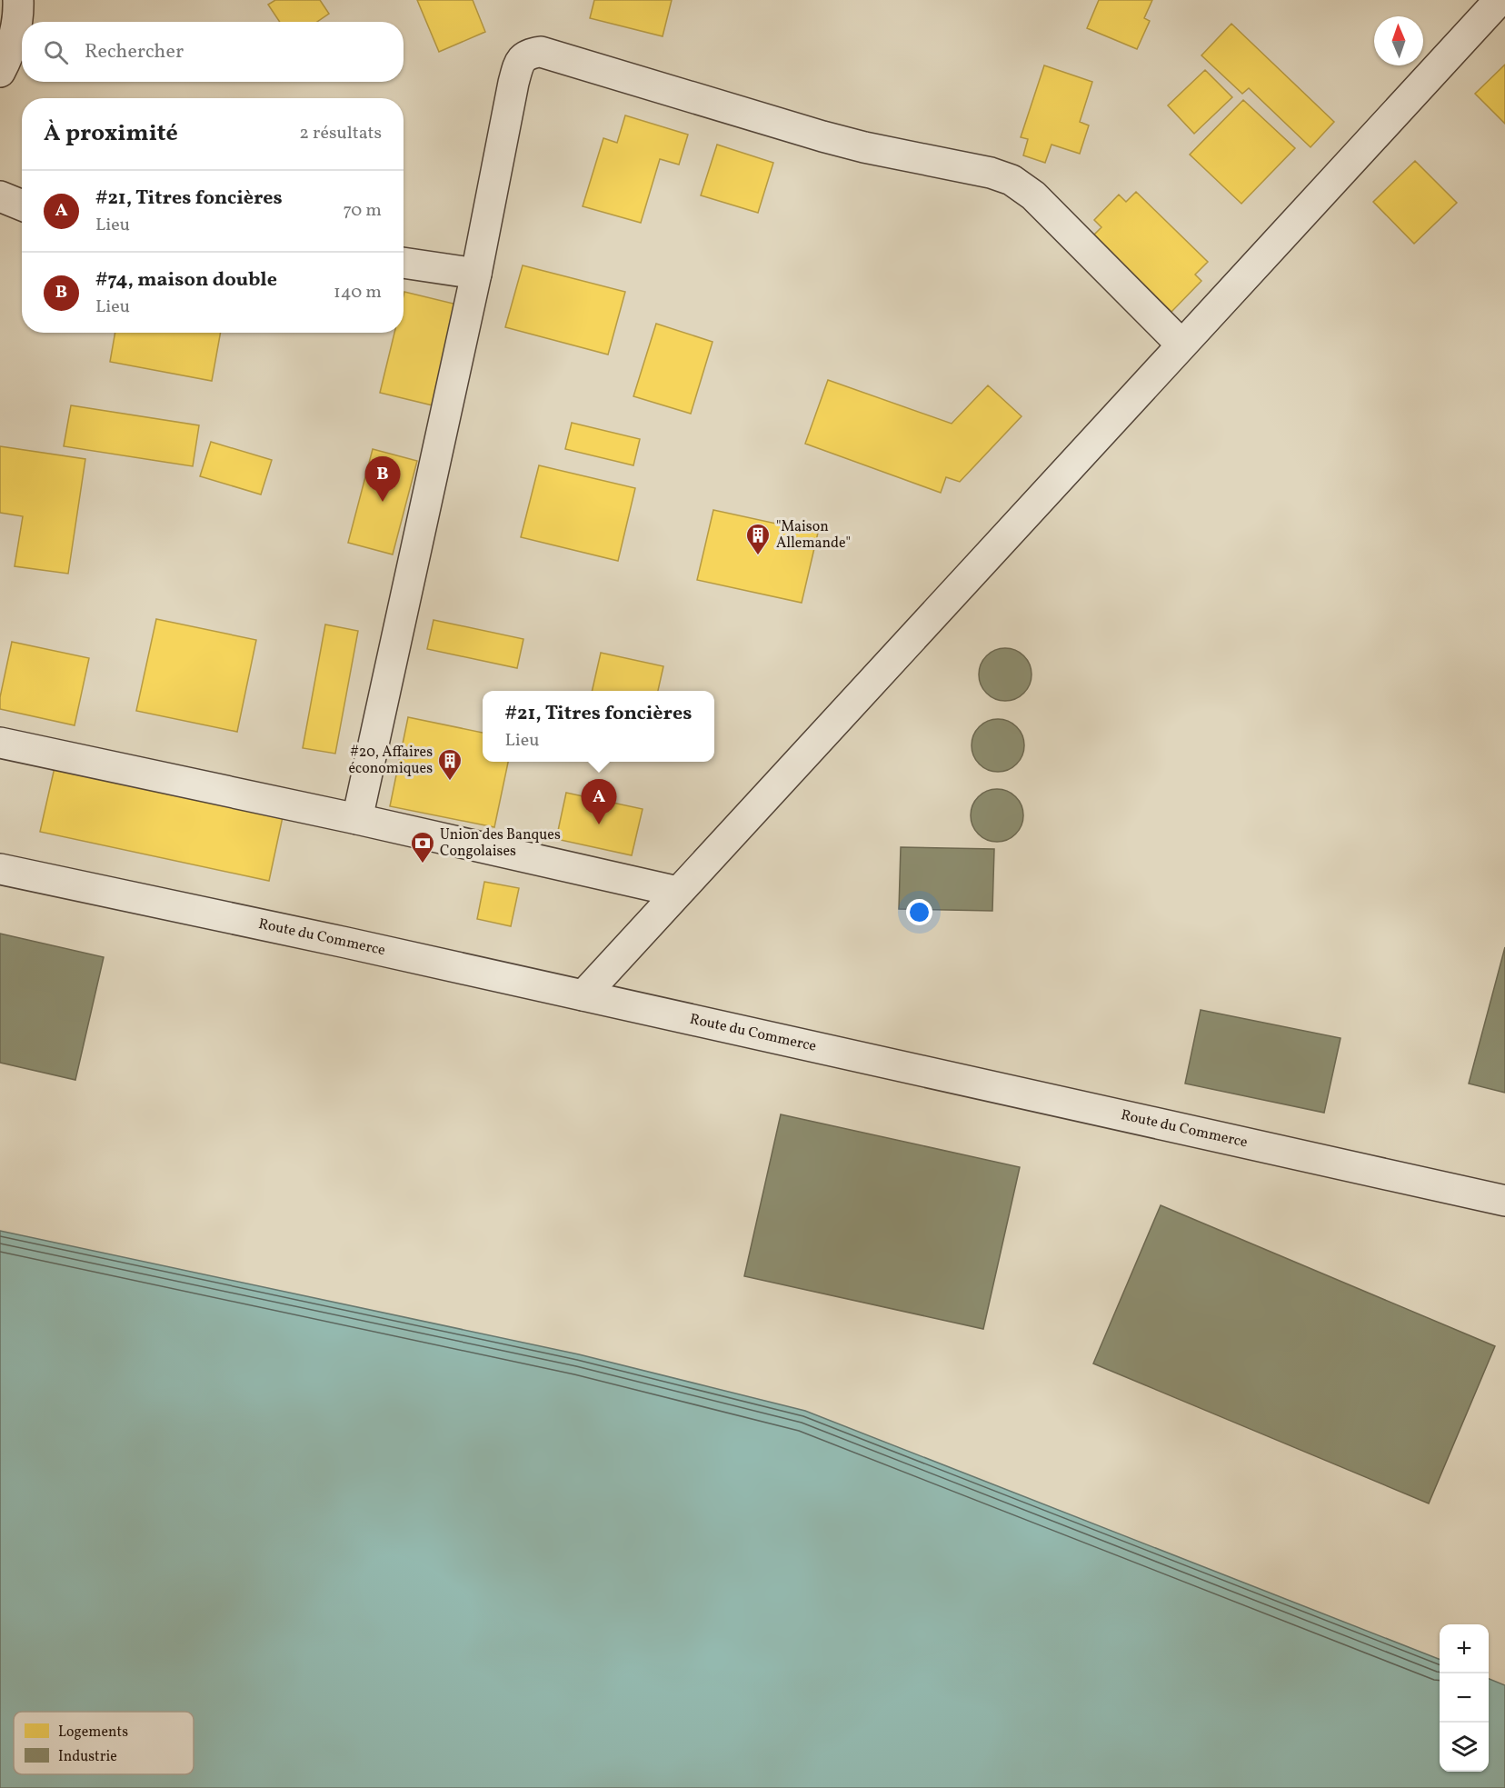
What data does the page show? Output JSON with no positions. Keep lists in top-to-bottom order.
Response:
{
  "streets": {
    "street": ["Route du Commerce"]
  },
  "places": {
    "building": ["\"Maison Allemande\"", "#20, Affaires économiques"],
    "bank": ["Union des Banques Congolaises"]
  },
  "legend": ["Logements", "Industrie"],
  "north": "top",
  "page": {
    "search": "Rechercher",
    "heading": ["À proximité", "2 résultats"],
    "list": [
      {
        "mark": "A",
        "name": "#21, Titres foncières",
        "note": "Lieu",
        "value": "70 m"
      },
      {
        "mark": "B",
        "name": "#74, maison double",
        "note": "Lieu",
        "value": "140 m"
      }
    ],
    "pins": ["B", "A"],
    "popup": ["#21, Titres foncières", "Lieu"],
    "map_buttons": ["+", "−"]
  }
}
